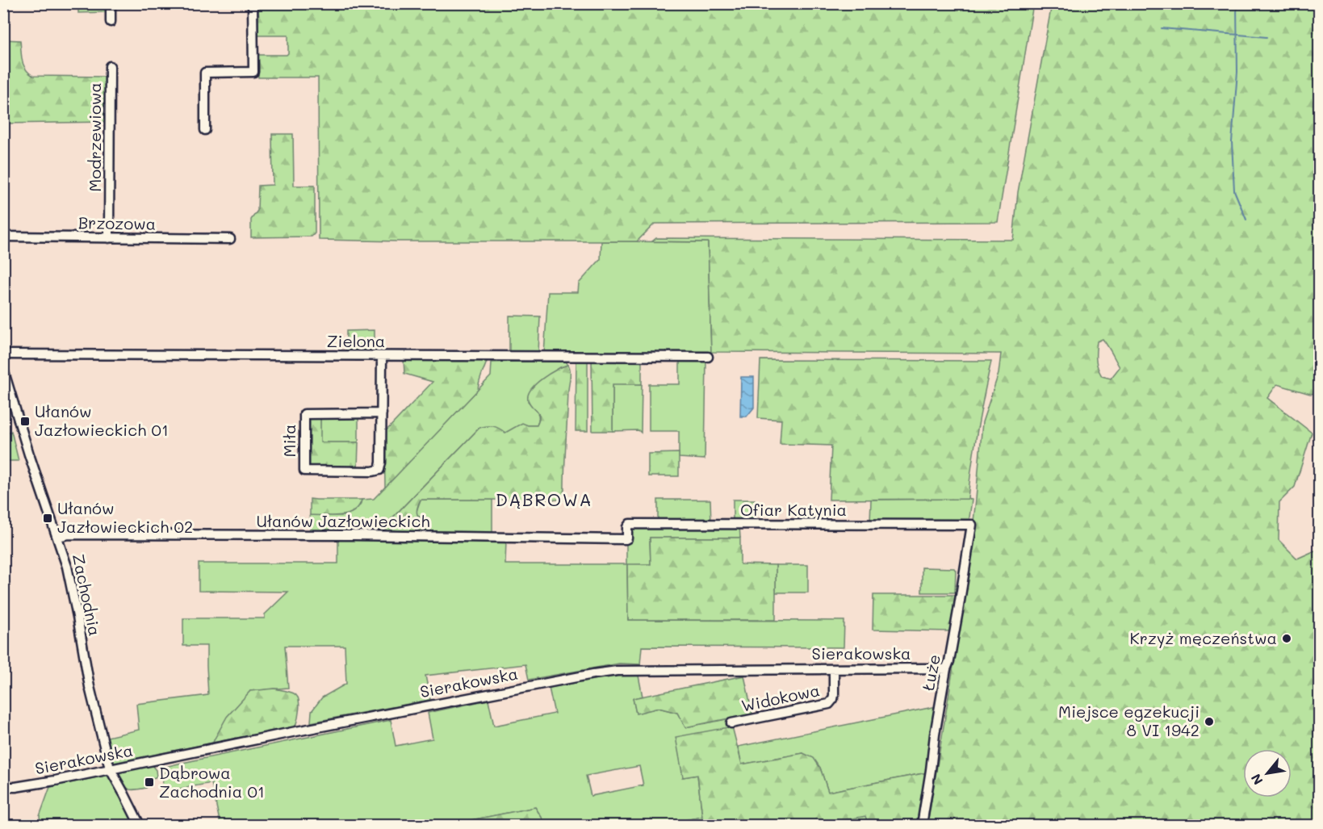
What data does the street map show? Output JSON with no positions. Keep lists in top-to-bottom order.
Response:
{
  "streets": {
    "street": [
      "Modrzewiowa",
      "Brzozowa",
      "Zielona",
      "Miła",
      "Ofiar Katynia",
      "Ułanów Jazłowieckich",
      "Zachodnia",
      "Sierakowska",
      "Łuże",
      "Widokowa"
    ]
  },
  "crossings": [
    ["Modrzewiowa", "Brzozowa"],
    ["Zielona", "Miła"],
    ["Ofiar Katynia", "Ułanów Jazłowieckich"],
    ["Ofiar Katynia", "Łuże"],
    ["Ułanów Jazłowieckich", "Zachodnia"],
    ["Zachodnia", "Sierakowska"],
    ["Sierakowska", "Łuże"],
    ["Sierakowska", "Widokowa"]
  ],
  "districts": ["DĄBROWA"],
  "places": {
    "transit": ["Ułanów Jazłowieckich 01", "Ułanów Jazłowieckich 02", "Dąbrowa Zachodnia 01"],
    "other": ["Krzyż męczeństwa", "Miejsce egzekucji 8 VI 1942"]
  },
  "north": "bottom left"
}
